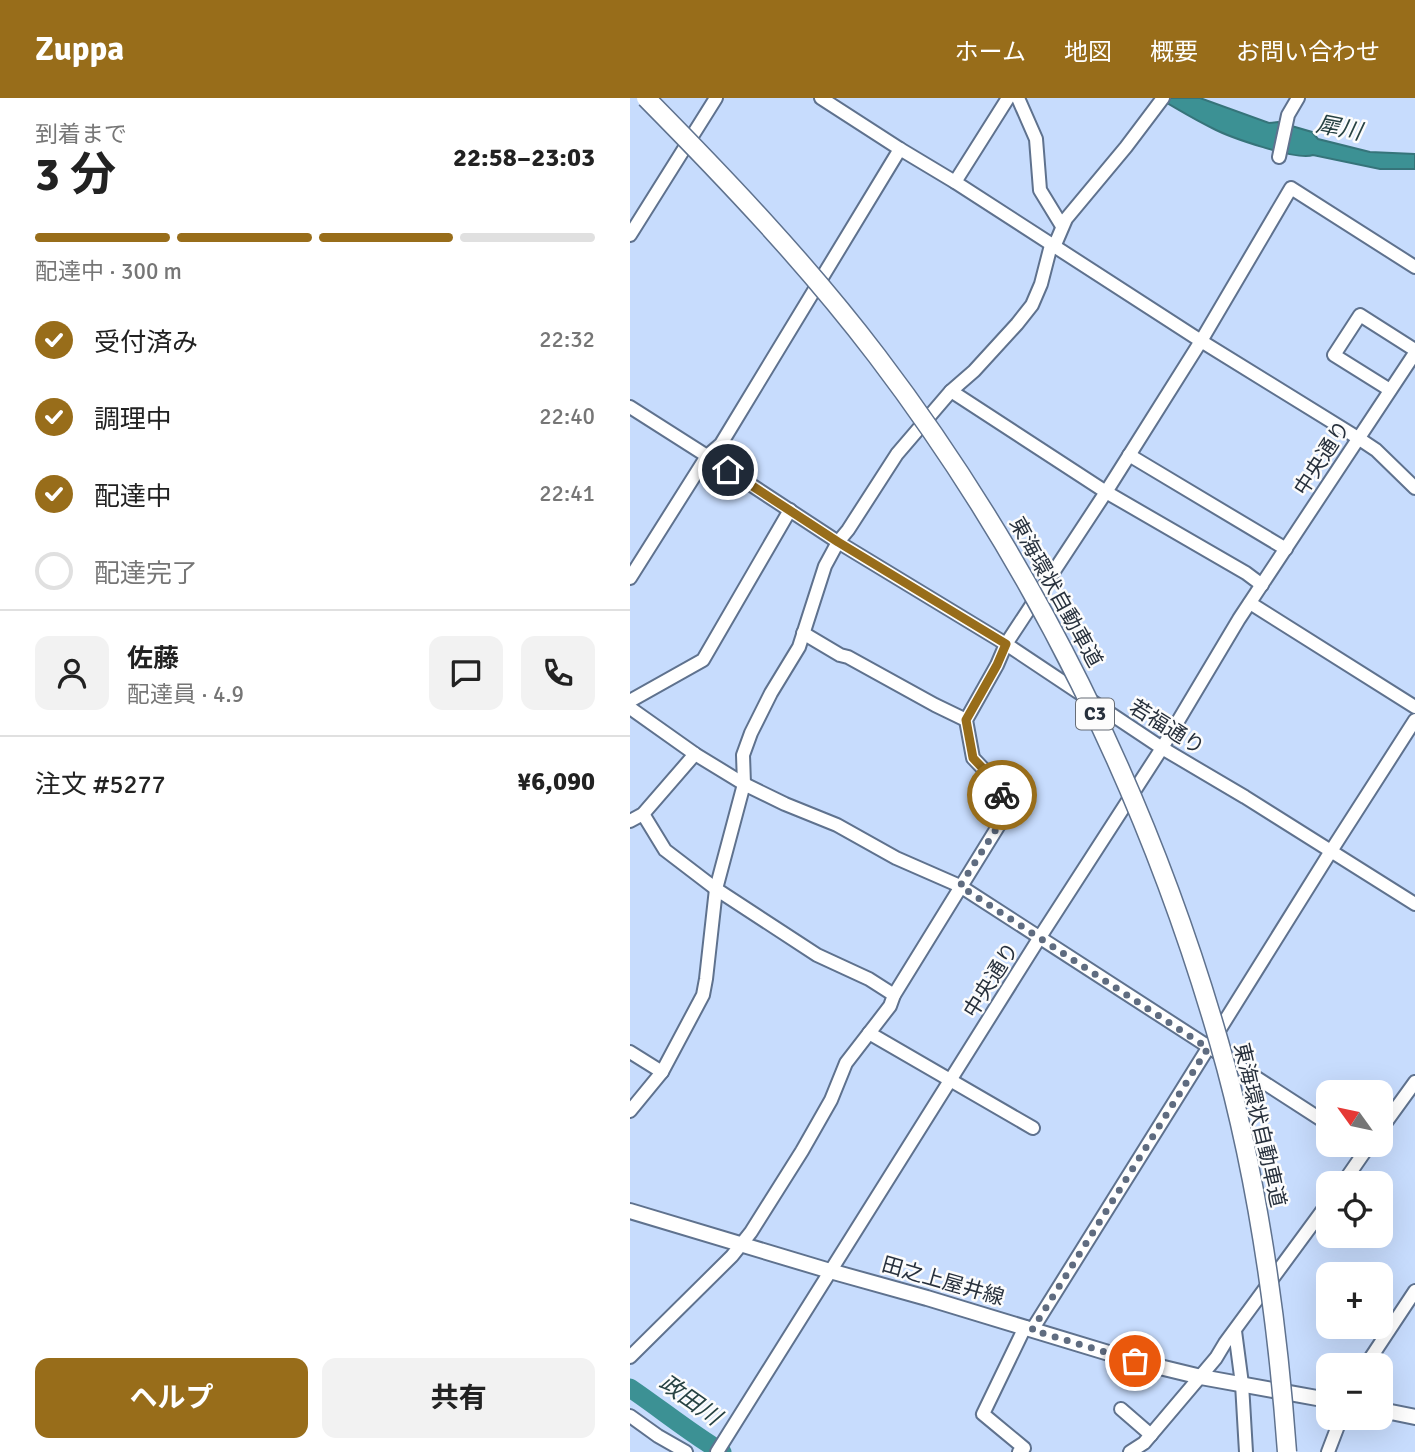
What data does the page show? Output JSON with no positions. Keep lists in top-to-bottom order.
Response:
{
  "streets": {
    "highway": ["東海環状自動車道", "C3"],
    "main road": ["田之上屋井線"],
    "street": ["中央通り", "若福通り"]
  },
  "crossings": [
    ["中央通り", "若福通り"],
    ["中央通り", "田之上屋井線"]
  ],
  "water": ["犀川", "政田川"],
  "north": "top left",
  "page": {
    "header": "Zuppa",
    "nav": [
      "ホーム",
      "地図",
      "概要",
      "お問い合わせ"
    ],
    "heading": ["3 分", "到着まで", "22:58–23:03"],
    "panel": [
      "佐藤",
      "配達員 · 4.9",
      "注文 #5277",
      "¥6,090"
    ],
    "bar": "配達中 · 300 m",
    "list": [
      ["受付済み", "22:32"],
      ["調理中", "22:40"],
      ["配達中", "22:41"],
      "配達完了"
    ],
    "map_buttons": ["+", "−"],
    "buttons": ["ヘルプ", "共有"]
  }
}
